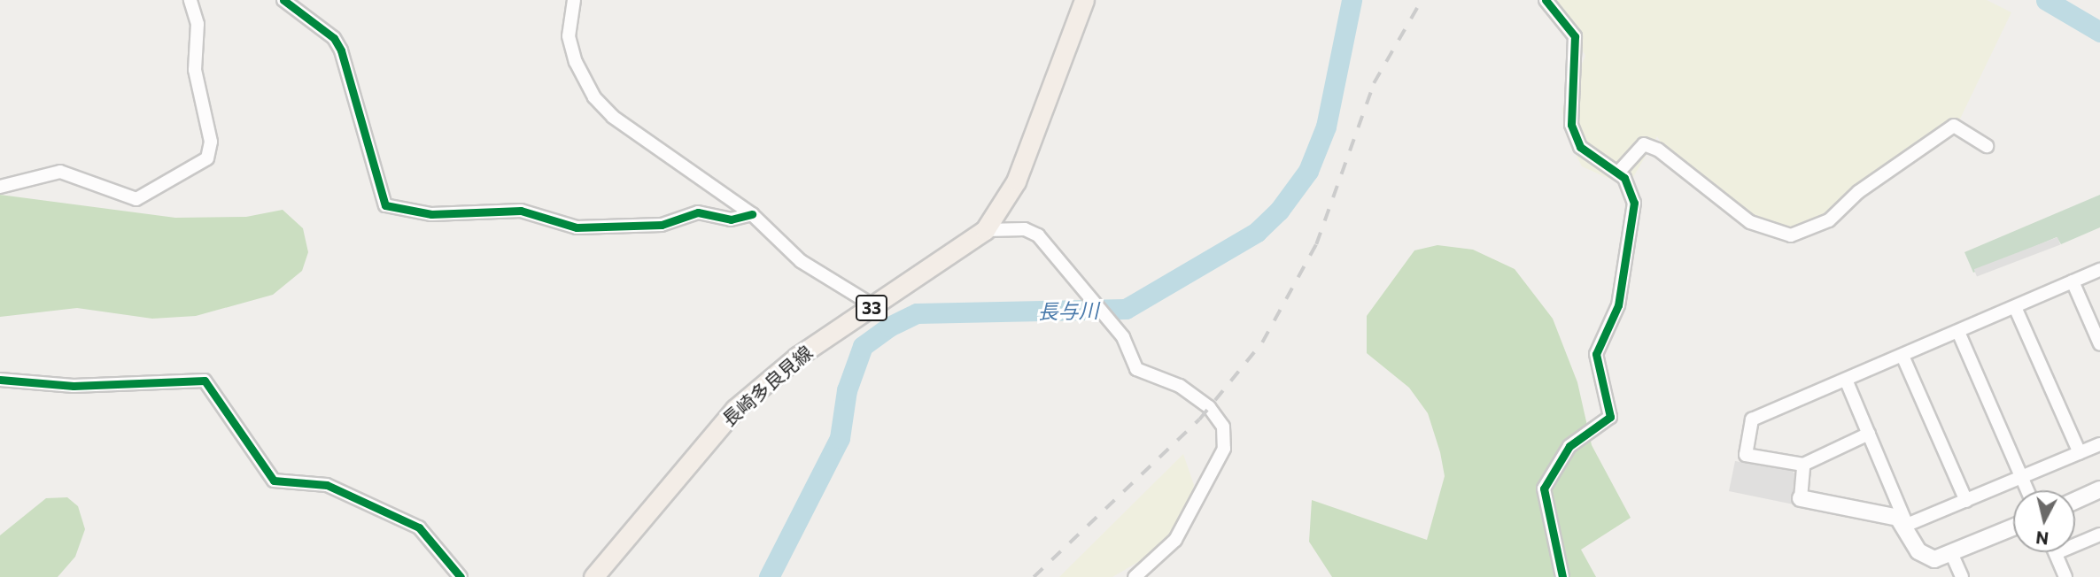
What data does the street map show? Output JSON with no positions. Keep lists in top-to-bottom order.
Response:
{
  "streets": {
    "main road": ["33", "長崎多良見線"]
  },
  "water": ["長与川"],
  "north": "bottom"
}
